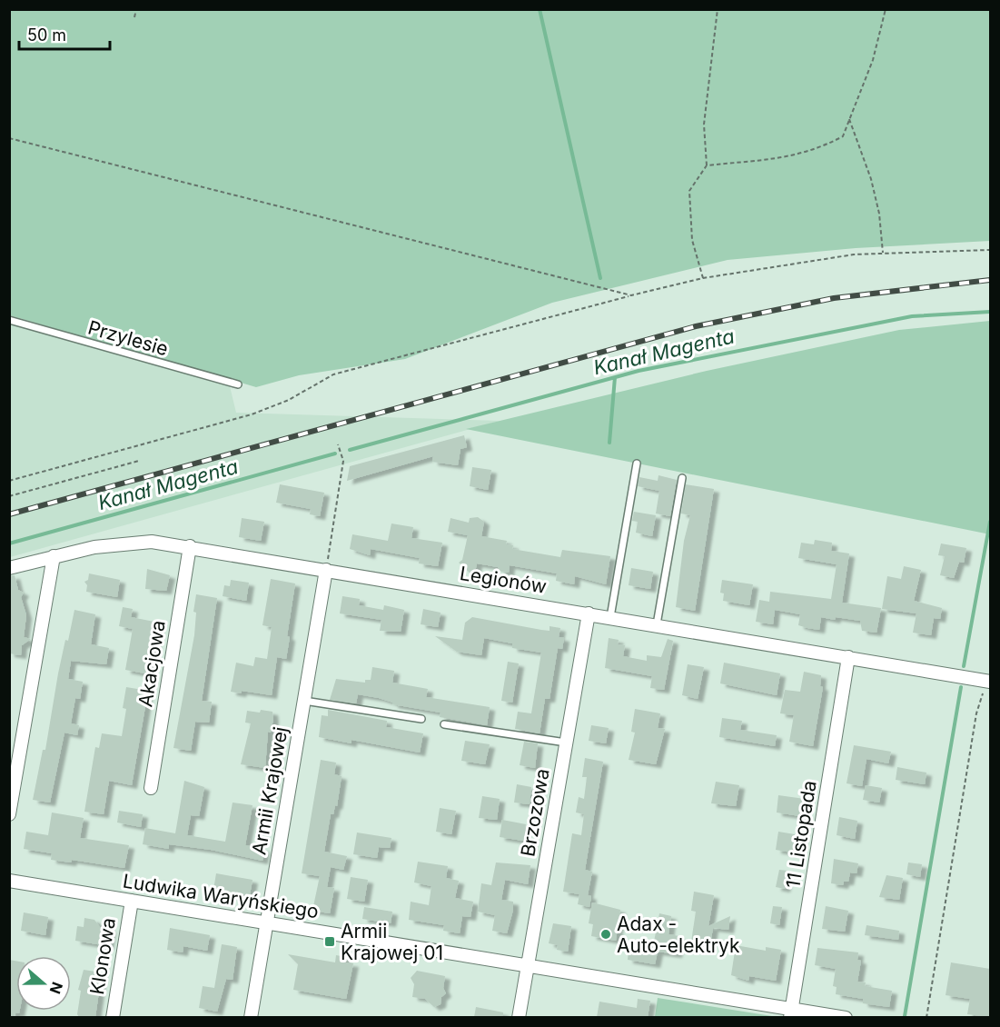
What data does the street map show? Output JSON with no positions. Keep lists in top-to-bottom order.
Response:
{
  "streets": {
    "street": [
      "Legionów",
      "Akacjowa",
      "Armii Krajowej",
      "Brzozowa",
      "11 Listopada",
      "Ludwika Waryńskiego",
      "Klonowa"
    ],
    "lane": ["Przylesie"]
  },
  "crossings": [
    ["Legionów", "Akacjowa"],
    ["Legionów", "Armii Krajowej"],
    ["Legionów", "Brzozowa"],
    ["Legionów", "11 Listopada"],
    ["Armii Krajowej", "Ludwika Waryńskiego"],
    ["Brzozowa", "Ludwika Waryńskiego"],
    ["11 Listopada", "Ludwika Waryńskiego"],
    ["Ludwika Waryńskiego", "Klonowa"]
  ],
  "water": ["Kanał Magenta"],
  "places": {
    "other": ["Adax - Auto-elektryk"],
    "transit": ["Armii Krajowej 01"]
  },
  "scale_bar": "50 m",
  "north": "right"
}
